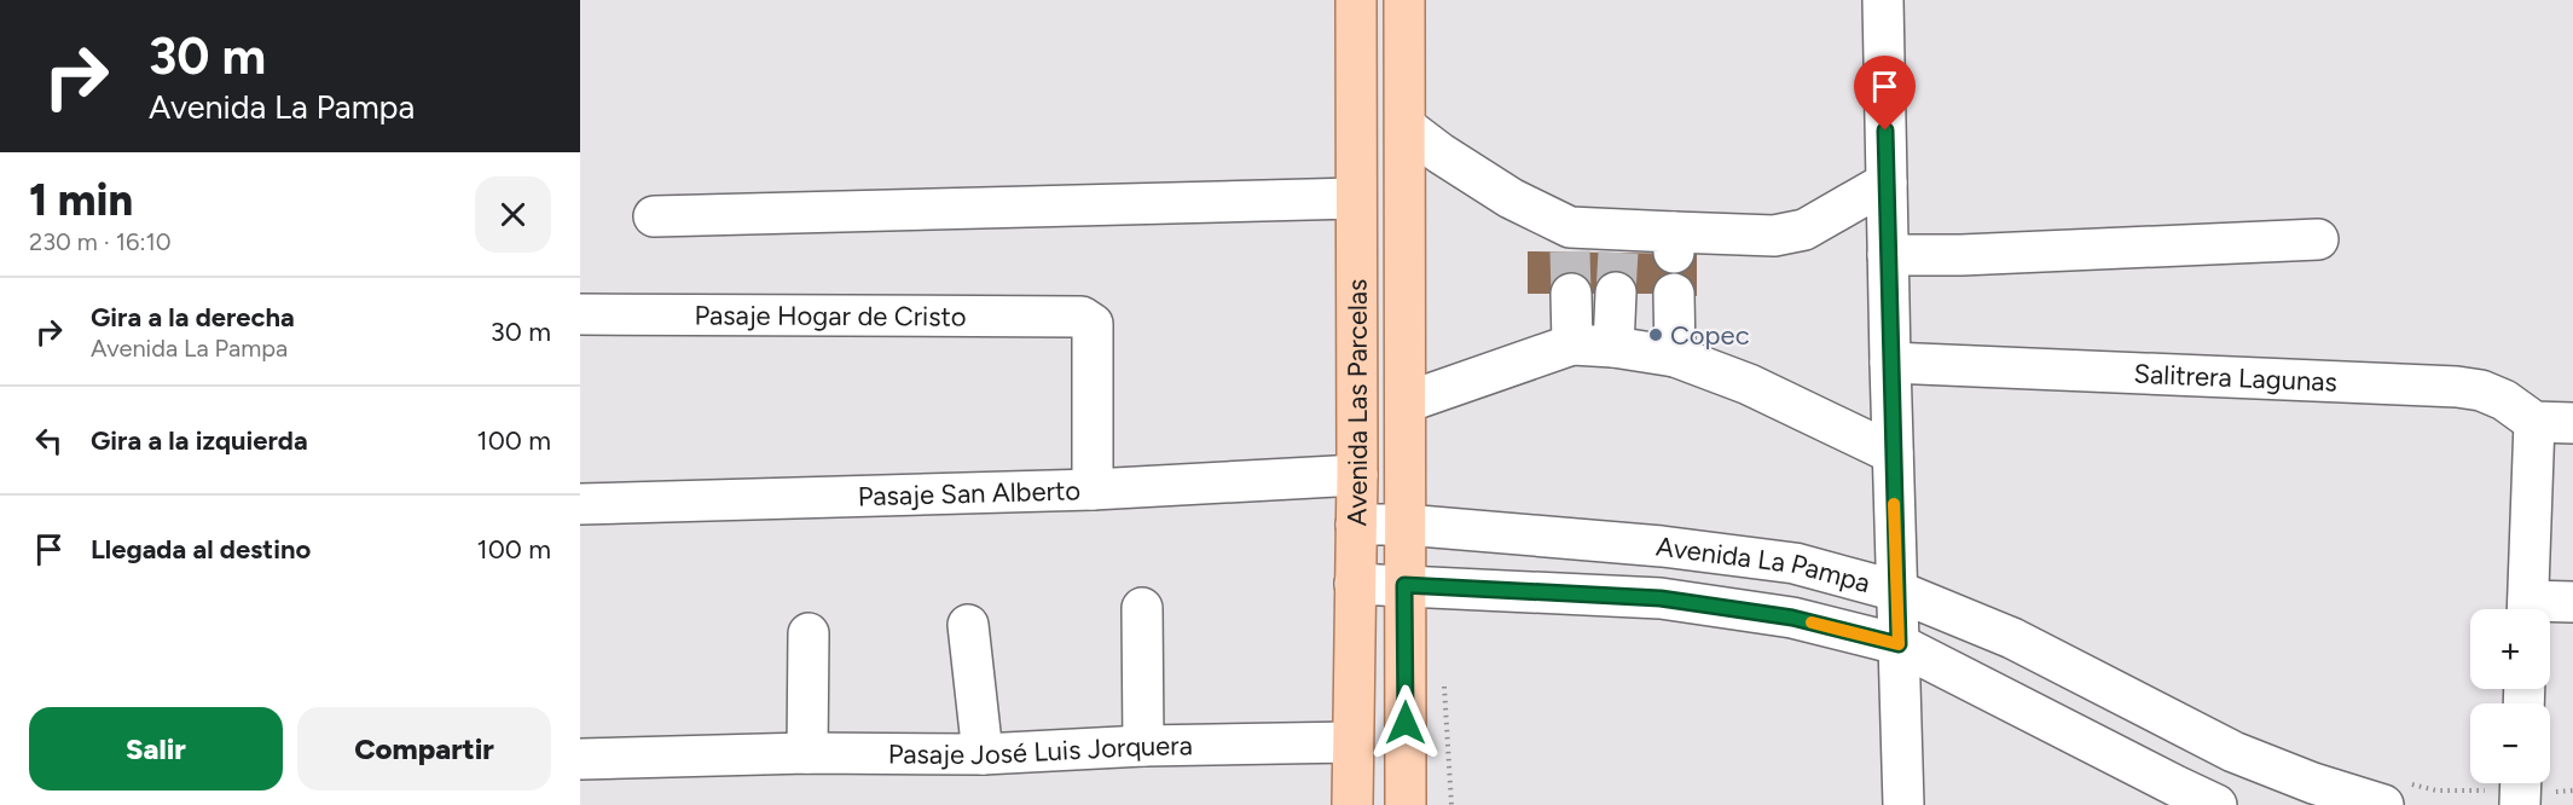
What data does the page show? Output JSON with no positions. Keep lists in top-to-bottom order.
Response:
{
  "streets": {
    "main road": ["Avenida Las Parcelas"],
    "street": [
      "Pasaje Hogar de Cristo",
      "Salitrera Lagunas",
      "Pasaje San Alberto",
      "Avenida La Pampa",
      "Pasaje José Luis Jorquera"
    ]
  },
  "crossings": [
    ["Pasaje Hogar de Cristo", "Pasaje San Alberto"],
    ["Avenida Las Parcelas", "Pasaje San Alberto"],
    ["Avenida Las Parcelas", "Avenida La Pampa"],
    ["Avenida Las Parcelas", "Pasaje José Luis Jorquera"]
  ],
  "places": ["Copec"],
  "page": {
    "turn": ["30 m", "Avenida La Pampa"],
    "heading": ["1 min", "230 m · 16:10"],
    "list": [
      {
        "name": "Gira a la derecha",
        "note": "Avenida La Pampa",
        "value": "30 m"
      },
      {
        "name": "Gira a la izquierda",
        "value": "100 m"
      },
      {
        "name": "Llegada al destino",
        "value": "100 m"
      }
    ],
    "map_buttons": ["+", "−"],
    "buttons": ["Salir", "Compartir"]
  }
}
